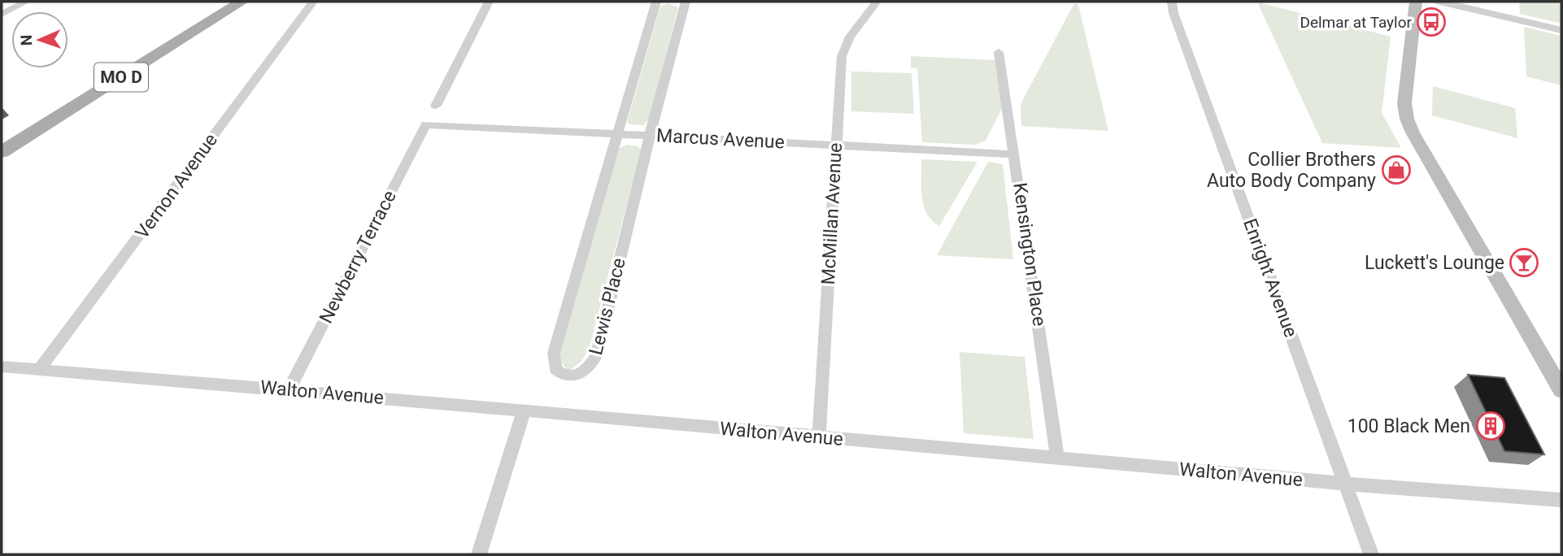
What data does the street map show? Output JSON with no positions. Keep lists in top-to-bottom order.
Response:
{
  "streets": {
    "main road": ["MO D"],
    "street": [
      "Marcus Avenue",
      "Vernon Avenue",
      "McMillan Avenue",
      "Kensington Place",
      "Newberry Terrace",
      "Enright Avenue",
      "Lewis Place",
      "Walton Avenue"
    ]
  },
  "crossings": [
    ["Marcus Avenue", "McMillan Avenue"],
    ["Marcus Avenue", "Kensington Place"],
    ["Marcus Avenue", "Newberry Terrace"],
    ["Marcus Avenue", "Lewis Place"],
    ["Vernon Avenue", "Walton Avenue"],
    ["McMillan Avenue", "Walton Avenue"],
    ["Kensington Place", "Walton Avenue"],
    ["Newberry Terrace", "Walton Avenue"],
    ["Enright Avenue", "Walton Avenue"]
  ],
  "places": {
    "bus stop": ["Delmar at Taylor"],
    "shop": ["Collier Brothers Auto Body Company"],
    "bar": ["Luckett's Lounge"],
    "building": ["100 Black Men"]
  },
  "north": "left"
}
